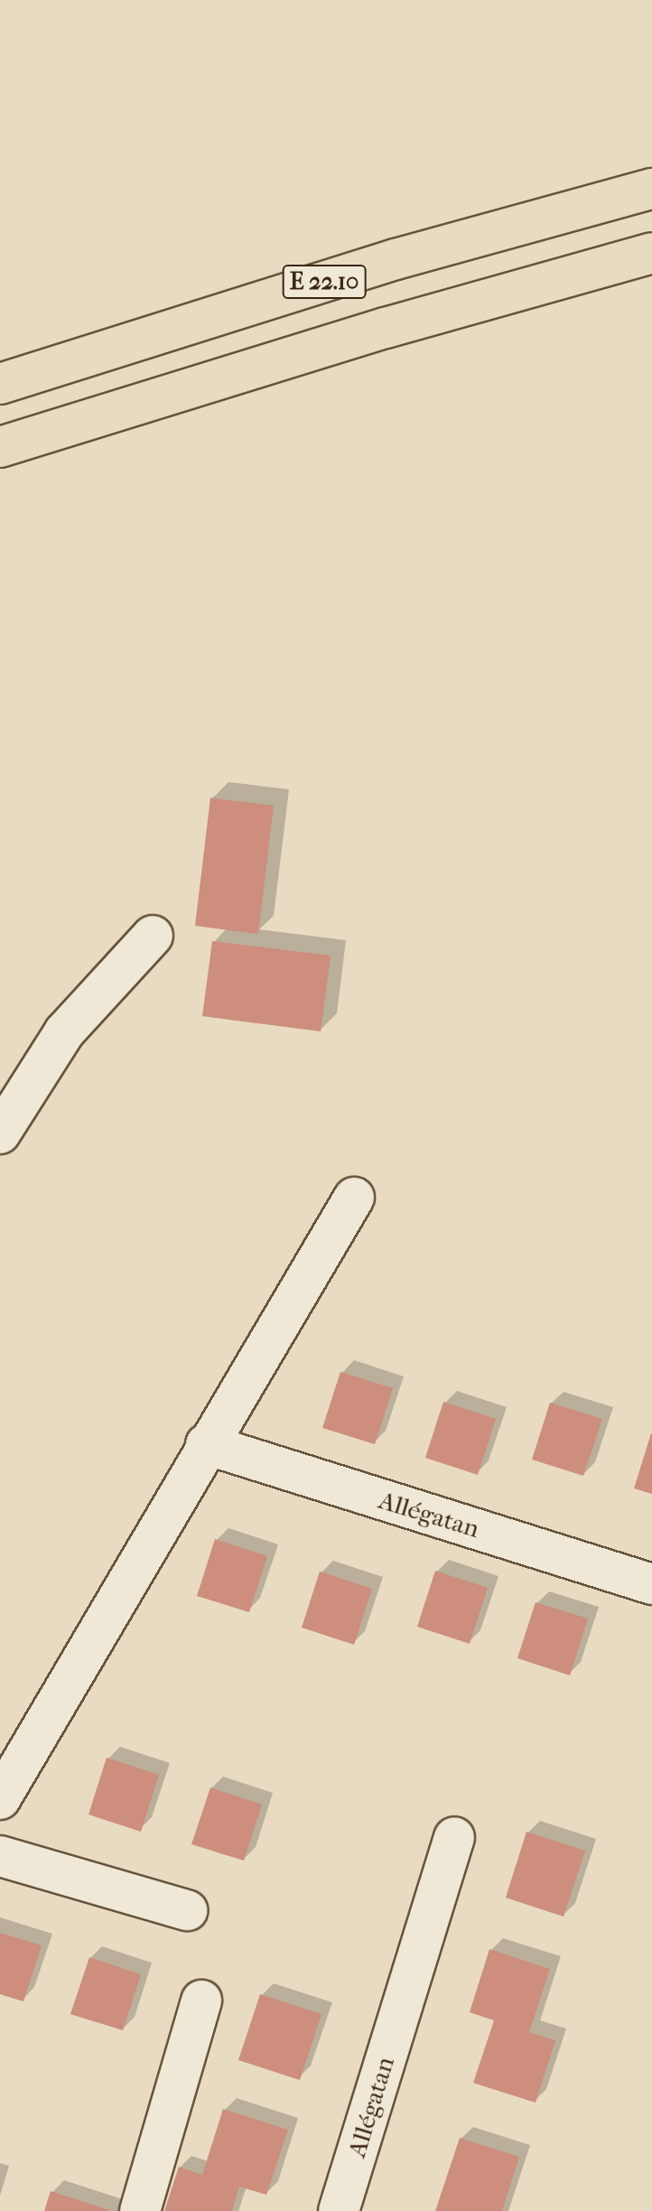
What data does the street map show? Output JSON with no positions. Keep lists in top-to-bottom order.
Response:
{
  "streets": {
    "highway": ["E 22.10"],
    "street": ["Allégatan"]
  }
}
